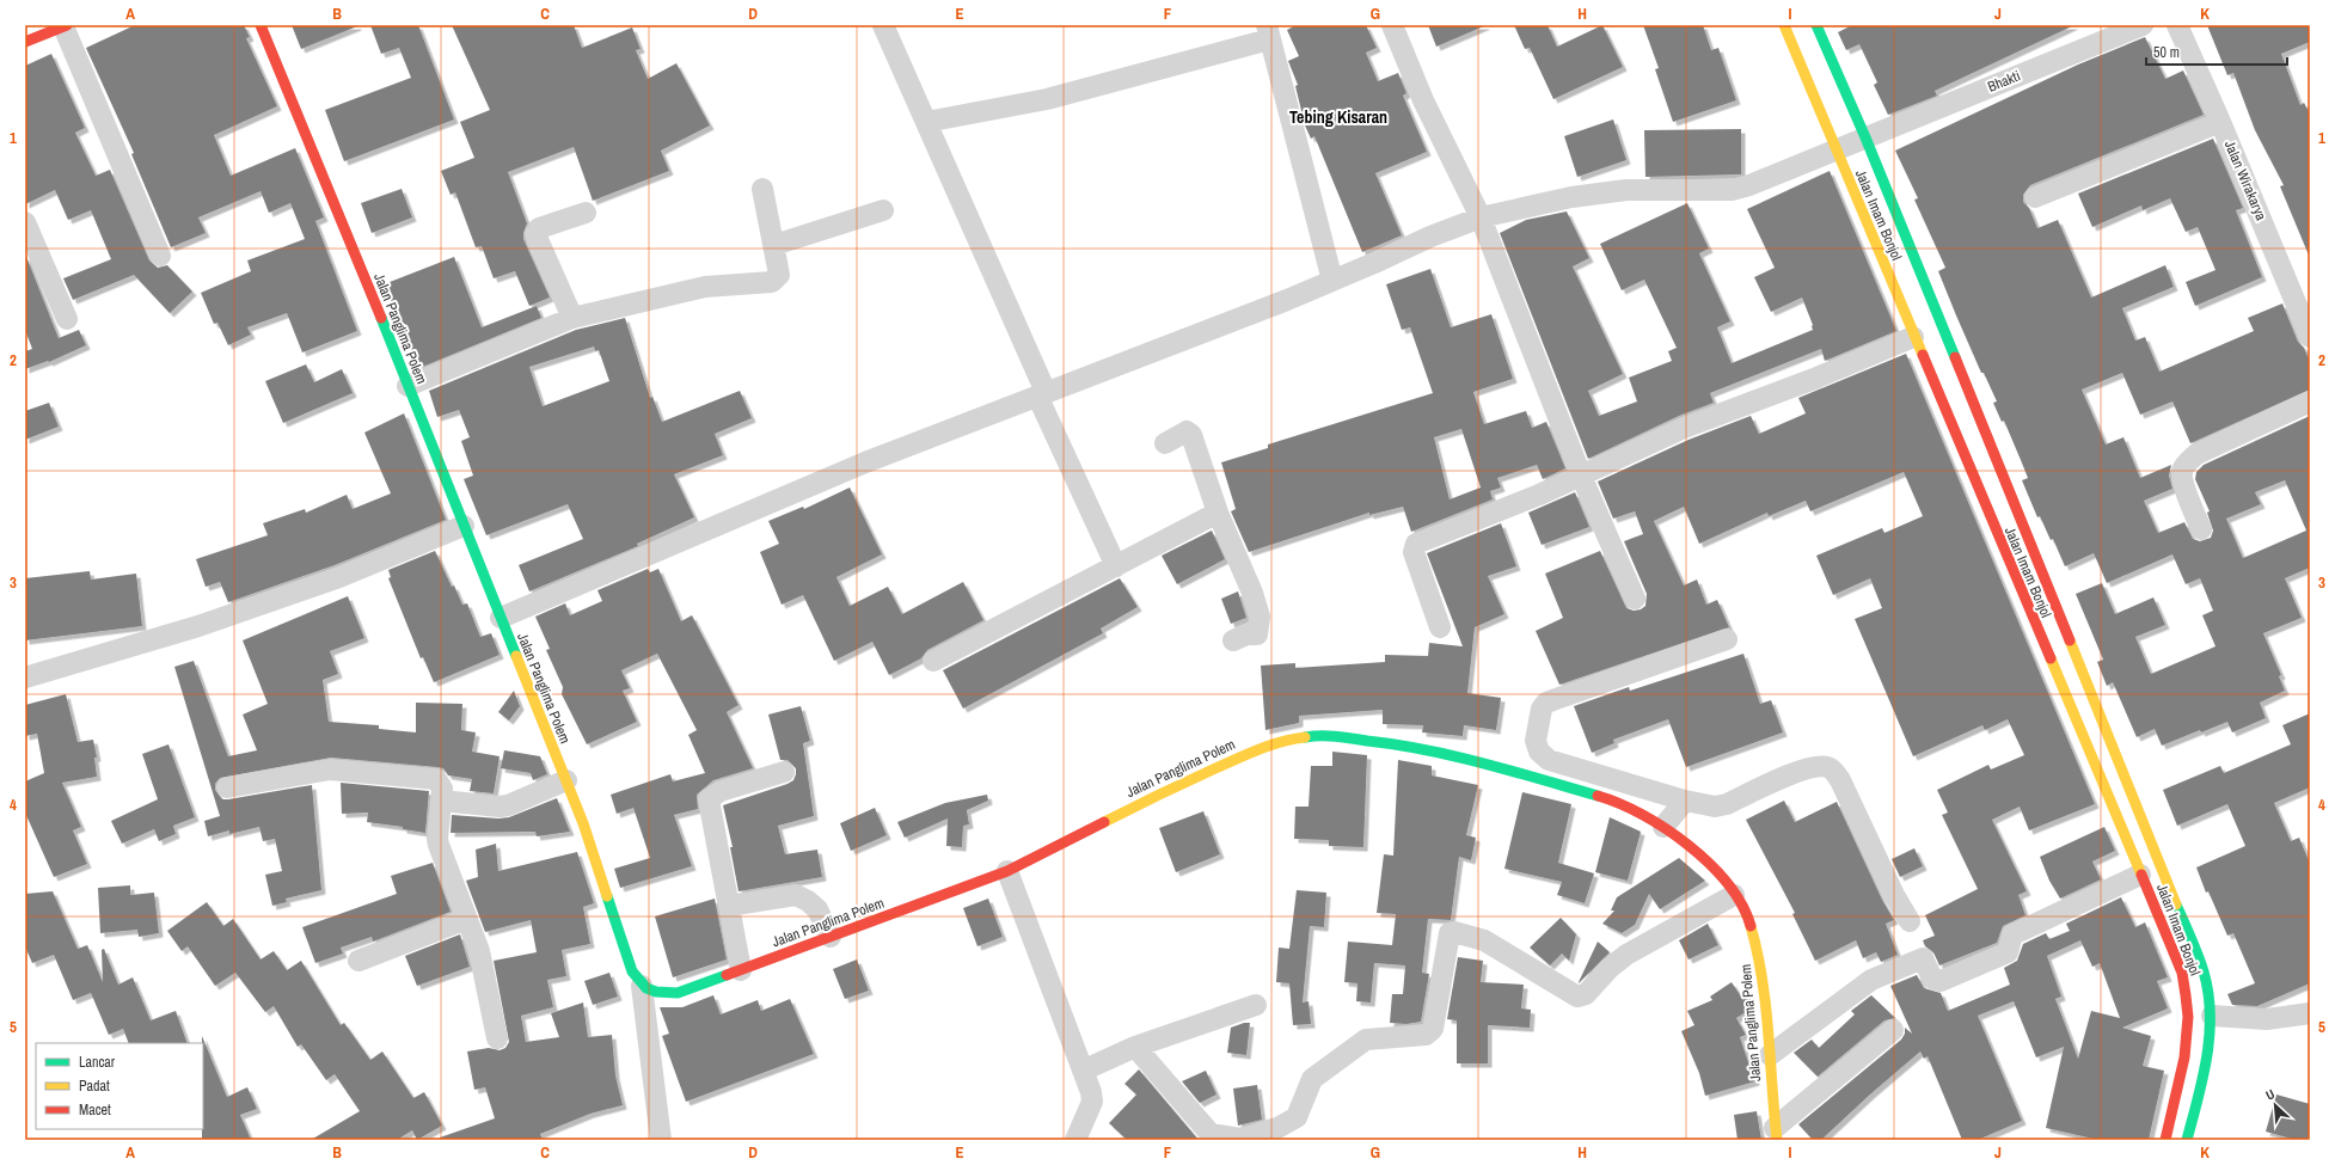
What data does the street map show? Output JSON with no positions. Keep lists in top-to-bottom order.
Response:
{
  "streets": {
    "street": [
      "Bhakti",
      "Jalan Wirakarya",
      "Jalan Imam Bonjol",
      "Jalan Panglima Polem"
    ]
  },
  "crossings": [
    ["Bhakti", "Jalan Imam Bonjol"],
    ["Bhakti", "Jalan Panglima Polem"]
  ],
  "districts": ["Tebing Kisaran"],
  "legend": ["Lancar", "Padat", "Macet"],
  "scale_bar": "50 m",
  "north": "top left",
  "grid": {
    "columns": [
      "A",
      "B",
      "C",
      "D",
      "E",
      "F",
      "G",
      "H",
      "I",
      "J",
      "K"
    ],
    "rows": [
      "1",
      "2",
      "3",
      "4",
      "5"
    ]
  }
}
